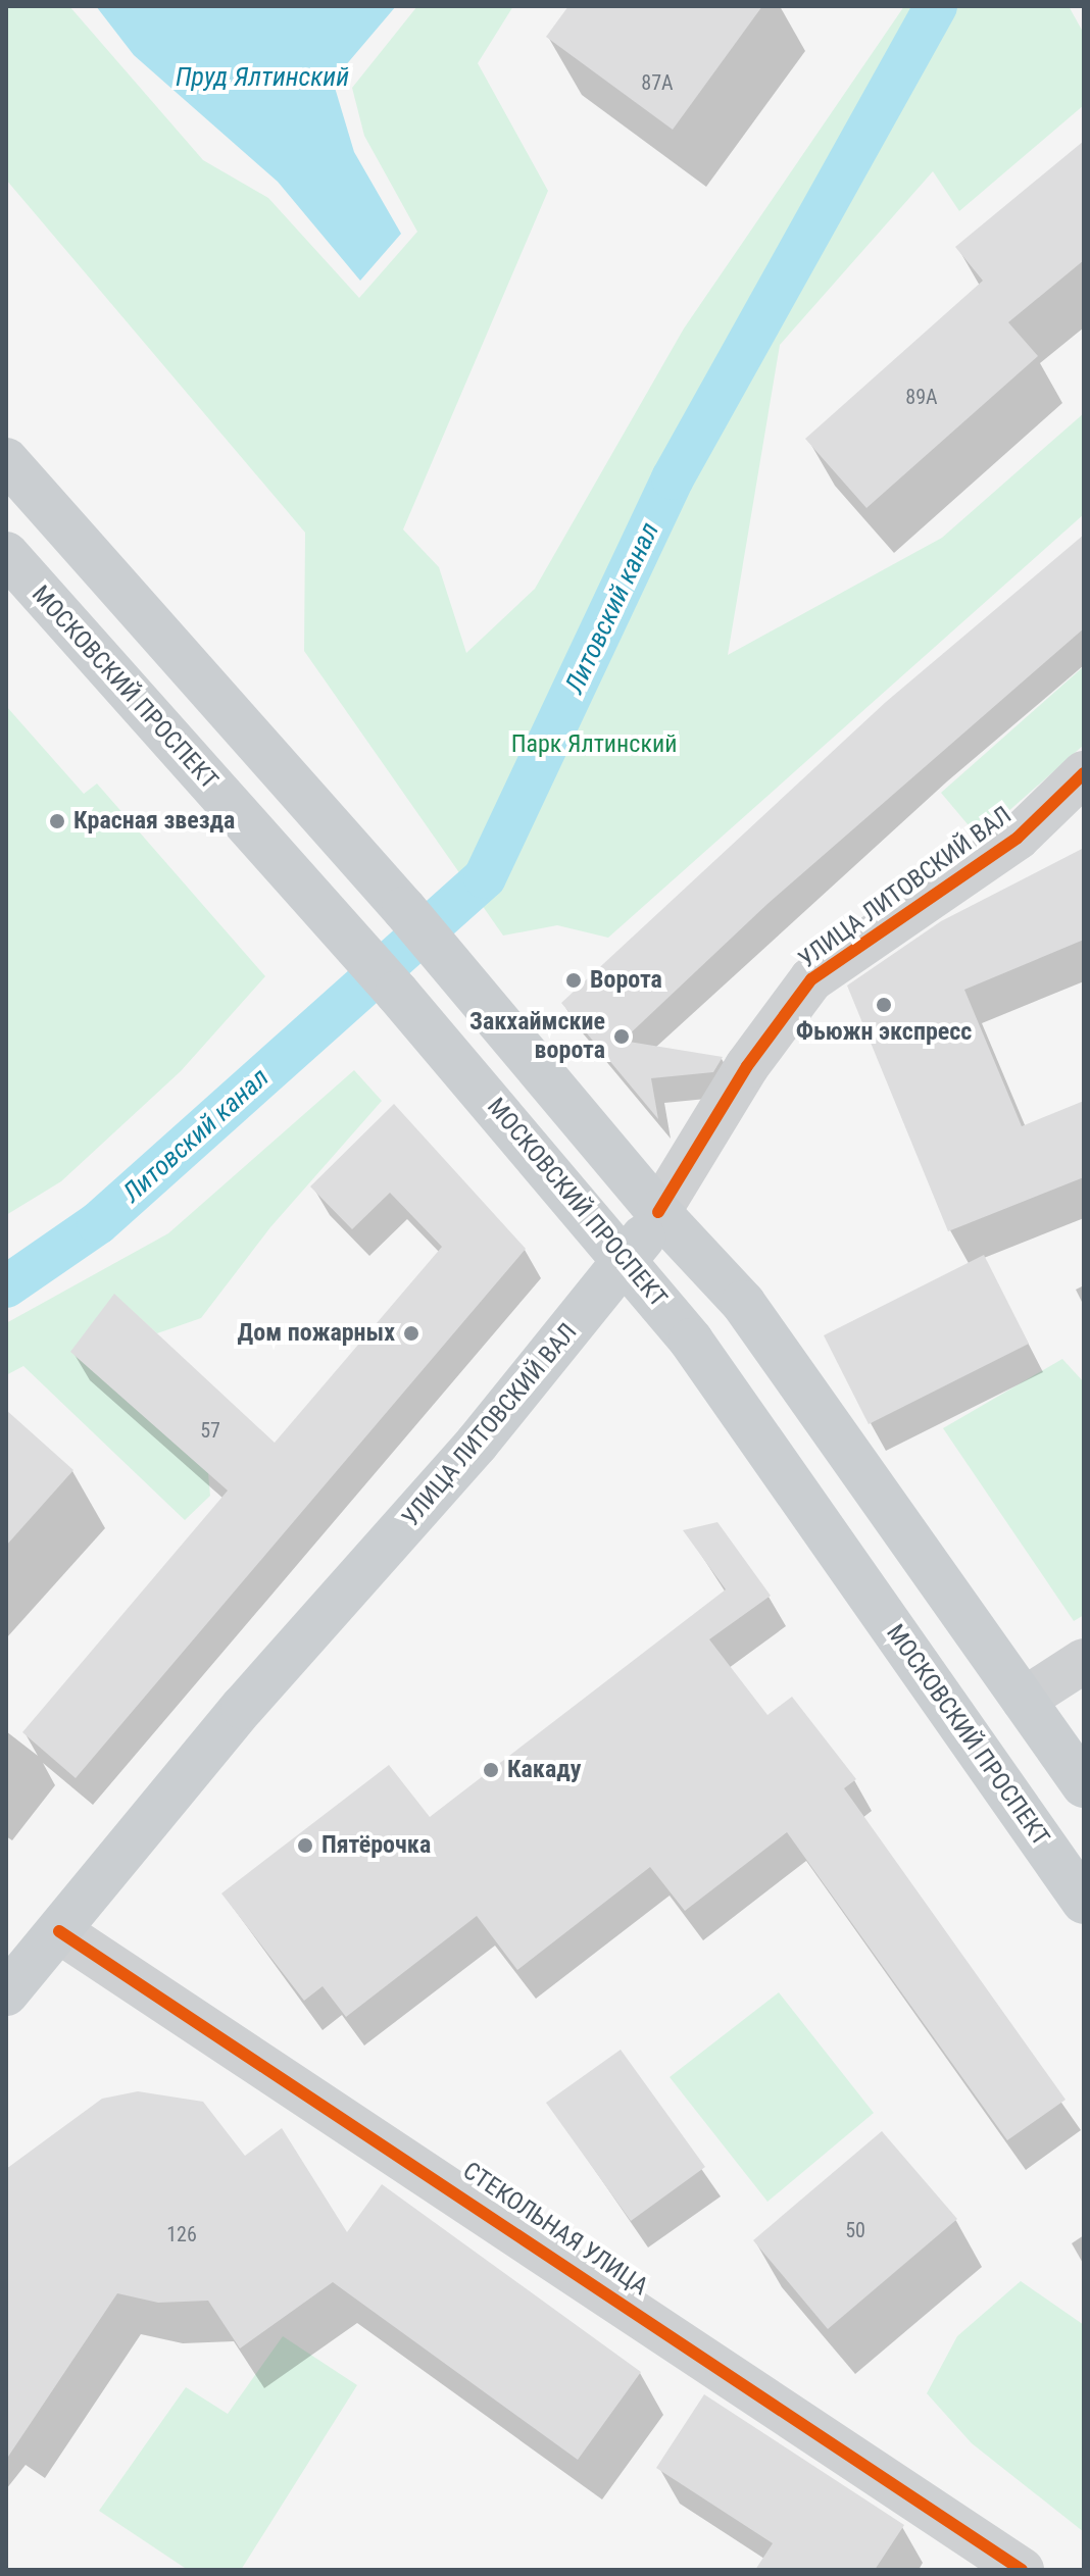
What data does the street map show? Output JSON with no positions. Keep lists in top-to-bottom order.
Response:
{
  "streets": {
    "main road": ["МОСКОВСКИЙ ПРОСПЕКТ", "УЛИЦА ЛИТОВСКИЙ ВАЛ"],
    "street": ["СТЕКОЛЬНАЯ УЛИЦА"]
  },
  "crossings": [
    ["МОСКОВСКИЙ ПРОСПЕКТ", "УЛИЦА ЛИТОВСКИЙ ВАЛ"],
    ["УЛИЦА ЛИТОВСКИЙ ВАЛ", "СТЕКОЛЬНАЯ УЛИЦА"]
  ],
  "water": ["Пруд Ялтинский", "Литовский канал"],
  "parks": ["Парк Ялтинский"],
  "places": [
    "Красная звезда",
    "Ворота",
    "Фьюжн экспресс",
    "Закхаймские ворота",
    "Дом пожарных",
    "Какаду",
    "Пятёрочка"
  ],
  "house_numbers": [
    "87А",
    "89А",
    "57",
    "50",
    "126"
  ]
}
